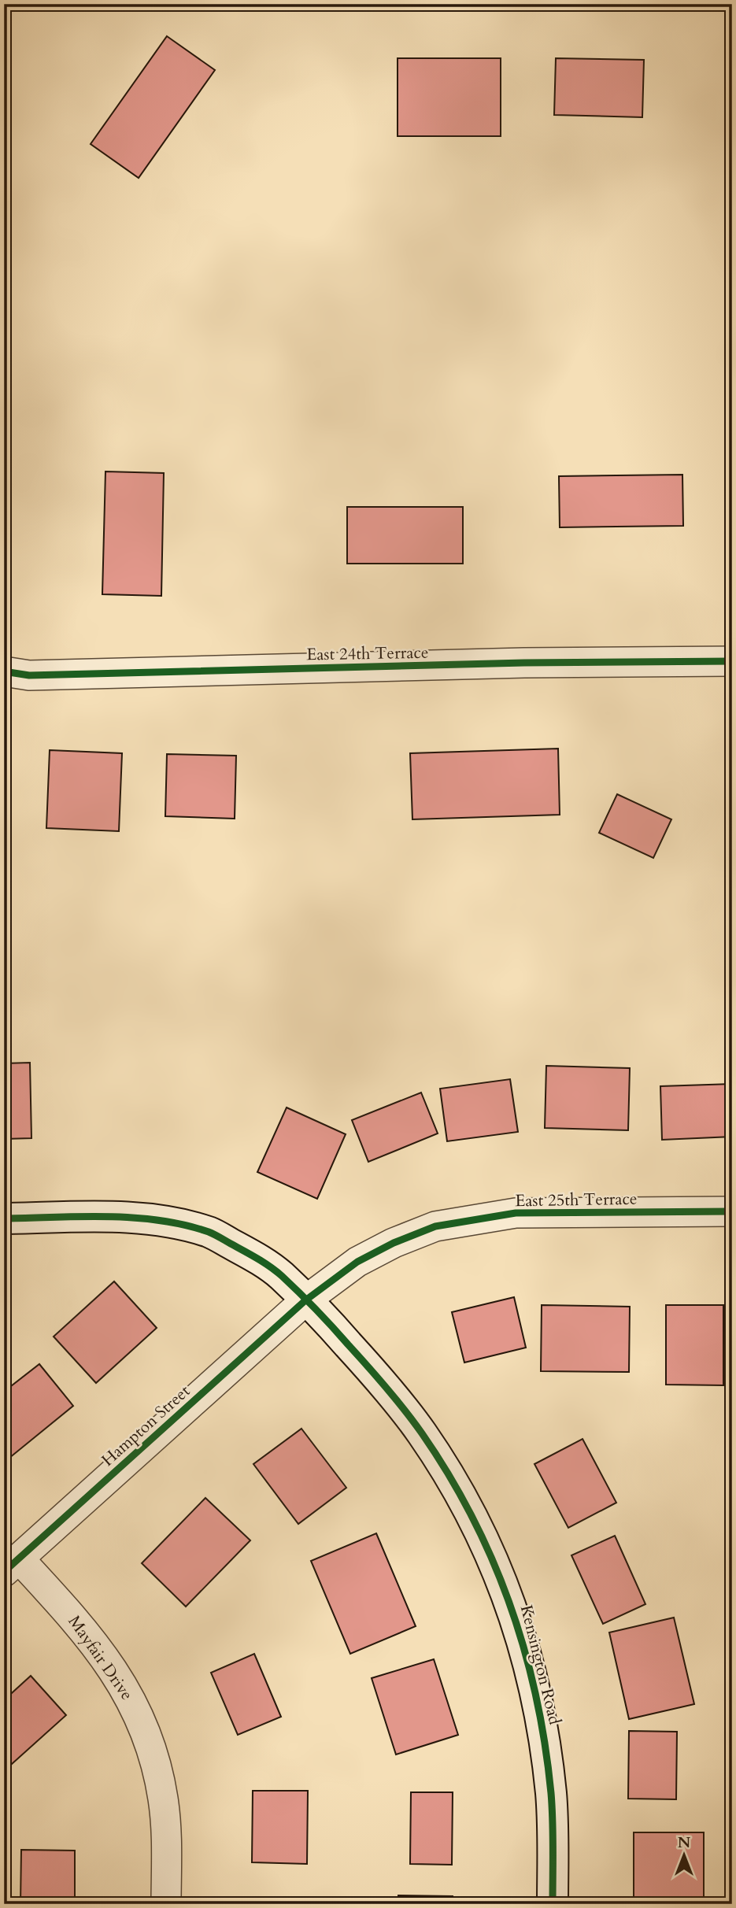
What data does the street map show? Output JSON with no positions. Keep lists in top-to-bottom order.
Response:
{
  "streets": {
    "street": [
      "East 24th Terrace",
      "East 25th Terrace",
      "Hampton Street",
      "Mayfair Drive",
      "Kensington Road"
    ]
  },
  "crossings": [
    ["East 25th Terrace", "Hampton Street"],
    ["East 25th Terrace", "Kensington Road"],
    ["Hampton Street", "Mayfair Drive"],
    ["Hampton Street", "Kensington Road"]
  ],
  "north": "top"
}
